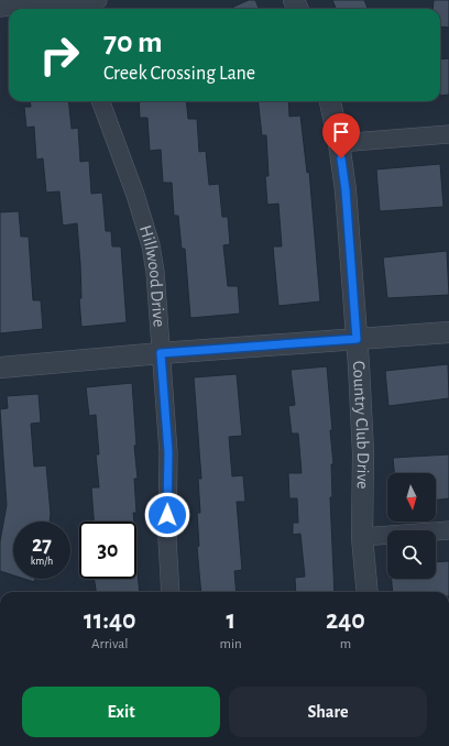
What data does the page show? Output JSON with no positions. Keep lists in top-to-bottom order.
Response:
{
  "streets": {
    "street": ["Hillwood Drive", "Country Club Drive"]
  },
  "north": "bottom",
  "page": {
    "turn": ["70 m", "Creek Crossing Lane"],
    "speed": "27 km/h",
    "limit": "30",
    "eta": [
      "11:40",
      "Arrival",
      "1",
      "min",
      "240",
      "m"
    ],
    "buttons": ["Exit", "Share"]
  }
}
